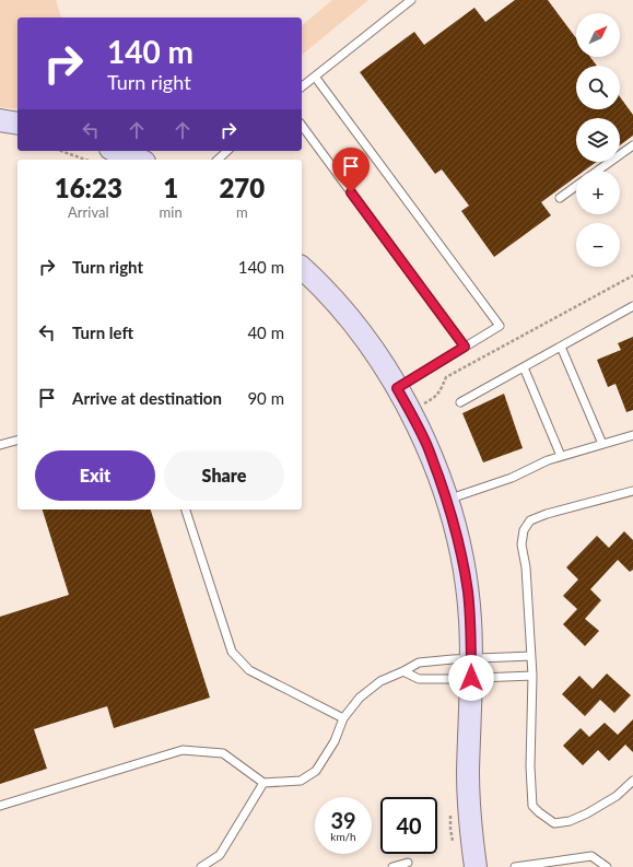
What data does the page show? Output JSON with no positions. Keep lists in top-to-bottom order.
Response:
{
  "north": "top right",
  "page": {
    "map_buttons": ["+", "−"],
    "turn": ["140 m", "Turn right"],
    "eta": [
      "16:23",
      "Arrival",
      "1",
      "min",
      "270",
      "m"
    ],
    "list": [
      {
        "name": "Turn right",
        "value": "140 m"
      },
      {
        "name": "Turn left",
        "value": "40 m"
      },
      {
        "name": "Arrive at destination",
        "value": "90 m"
      }
    ],
    "buttons": ["Exit", "Share"],
    "speed": "39 km/h",
    "limit": "40"
  }
}
